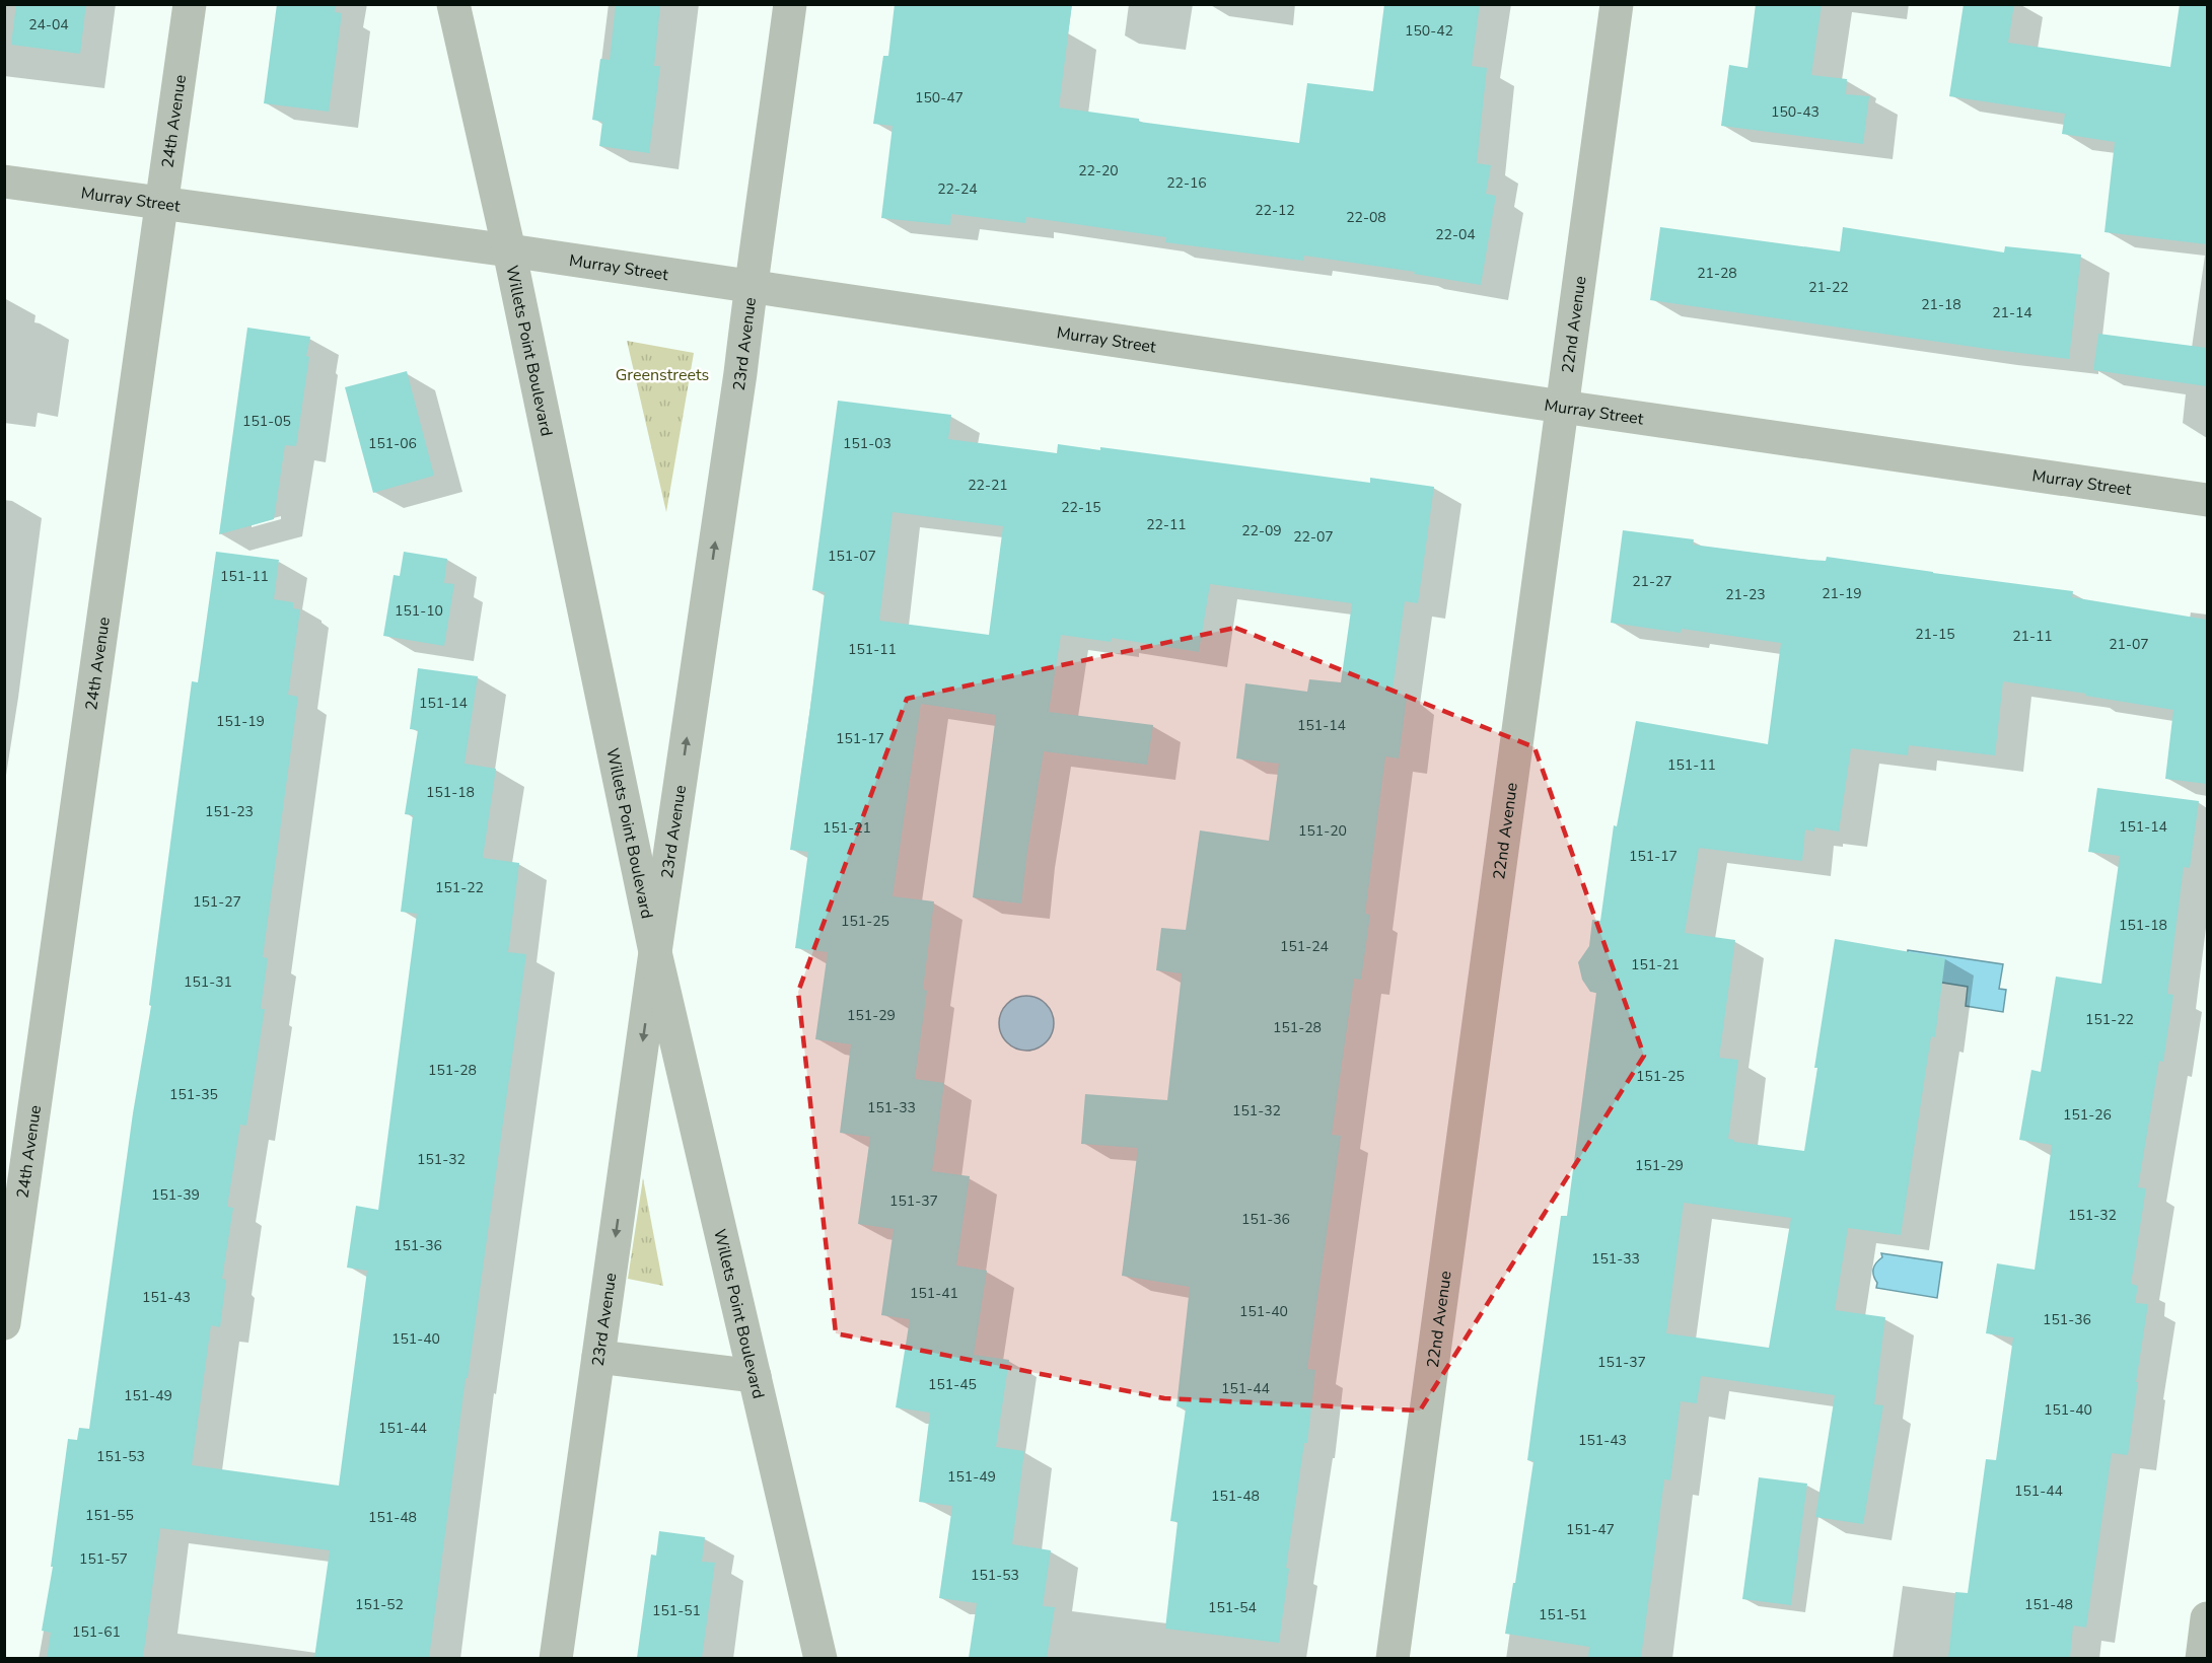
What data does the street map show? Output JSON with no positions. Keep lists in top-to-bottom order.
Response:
{
  "streets": {
    "street": [
      "24th Avenue",
      "Murray Street",
      "22nd Avenue",
      "23rd Avenue",
      "Willets Point Boulevard"
    ]
  },
  "crossings": [
    ["24th Avenue", "Murray Street"],
    ["Murray Street", "22nd Avenue"],
    ["Murray Street", "23rd Avenue"],
    ["Murray Street", "Willets Point Boulevard"],
    ["23rd Avenue", "Willets Point Boulevard"]
  ],
  "parks": ["Greenstreets"],
  "house_numbers": [
    "24-04",
    "150-42",
    "150-47",
    "150-43",
    "22-20",
    "22-16",
    "22-24",
    "22-12",
    "22-08",
    "22-04",
    "21-28",
    "21-22",
    "21-18",
    "21-14",
    "151-05",
    "151-06",
    "151-03",
    "22-21",
    "22-15",
    "22-11",
    "22-09",
    "22-07",
    "151-07",
    "151-11",
    "21-27",
    "21-19",
    "21-23",
    "151-10",
    "21-15",
    "21-11",
    "21-07",
    "151-11",
    "151-14",
    "151-19",
    "151-14",
    "151-17",
    "151-11",
    "151-18",
    "151-23",
    "151-14",
    "151-21",
    "151-20",
    "151-17",
    "151-22",
    "151-27",
    "151-25",
    "151-18",
    "151-24",
    "151-21",
    "151-31",
    "151-29",
    "151-22",
    "151-28",
    "151-28",
    "151-25",
    "151-35",
    "151-33",
    "151-32",
    "151-26",
    "151-32",
    "151-29",
    "151-39",
    "151-37",
    "151-32",
    "151-36",
    "151-36",
    "151-33",
    "151-41",
    "151-43",
    "151-40",
    "151-36",
    "151-40",
    "151-37",
    "151-45",
    "151-44",
    "151-49",
    "151-40",
    "151-44",
    "151-43",
    "151-53",
    "151-49",
    "151-44",
    "151-48",
    "151-55",
    "151-48",
    "151-47",
    "151-57",
    "151-53",
    "151-52",
    "151-48",
    "151-54",
    "151-51",
    "151-51",
    "151-61"
  ]
}
